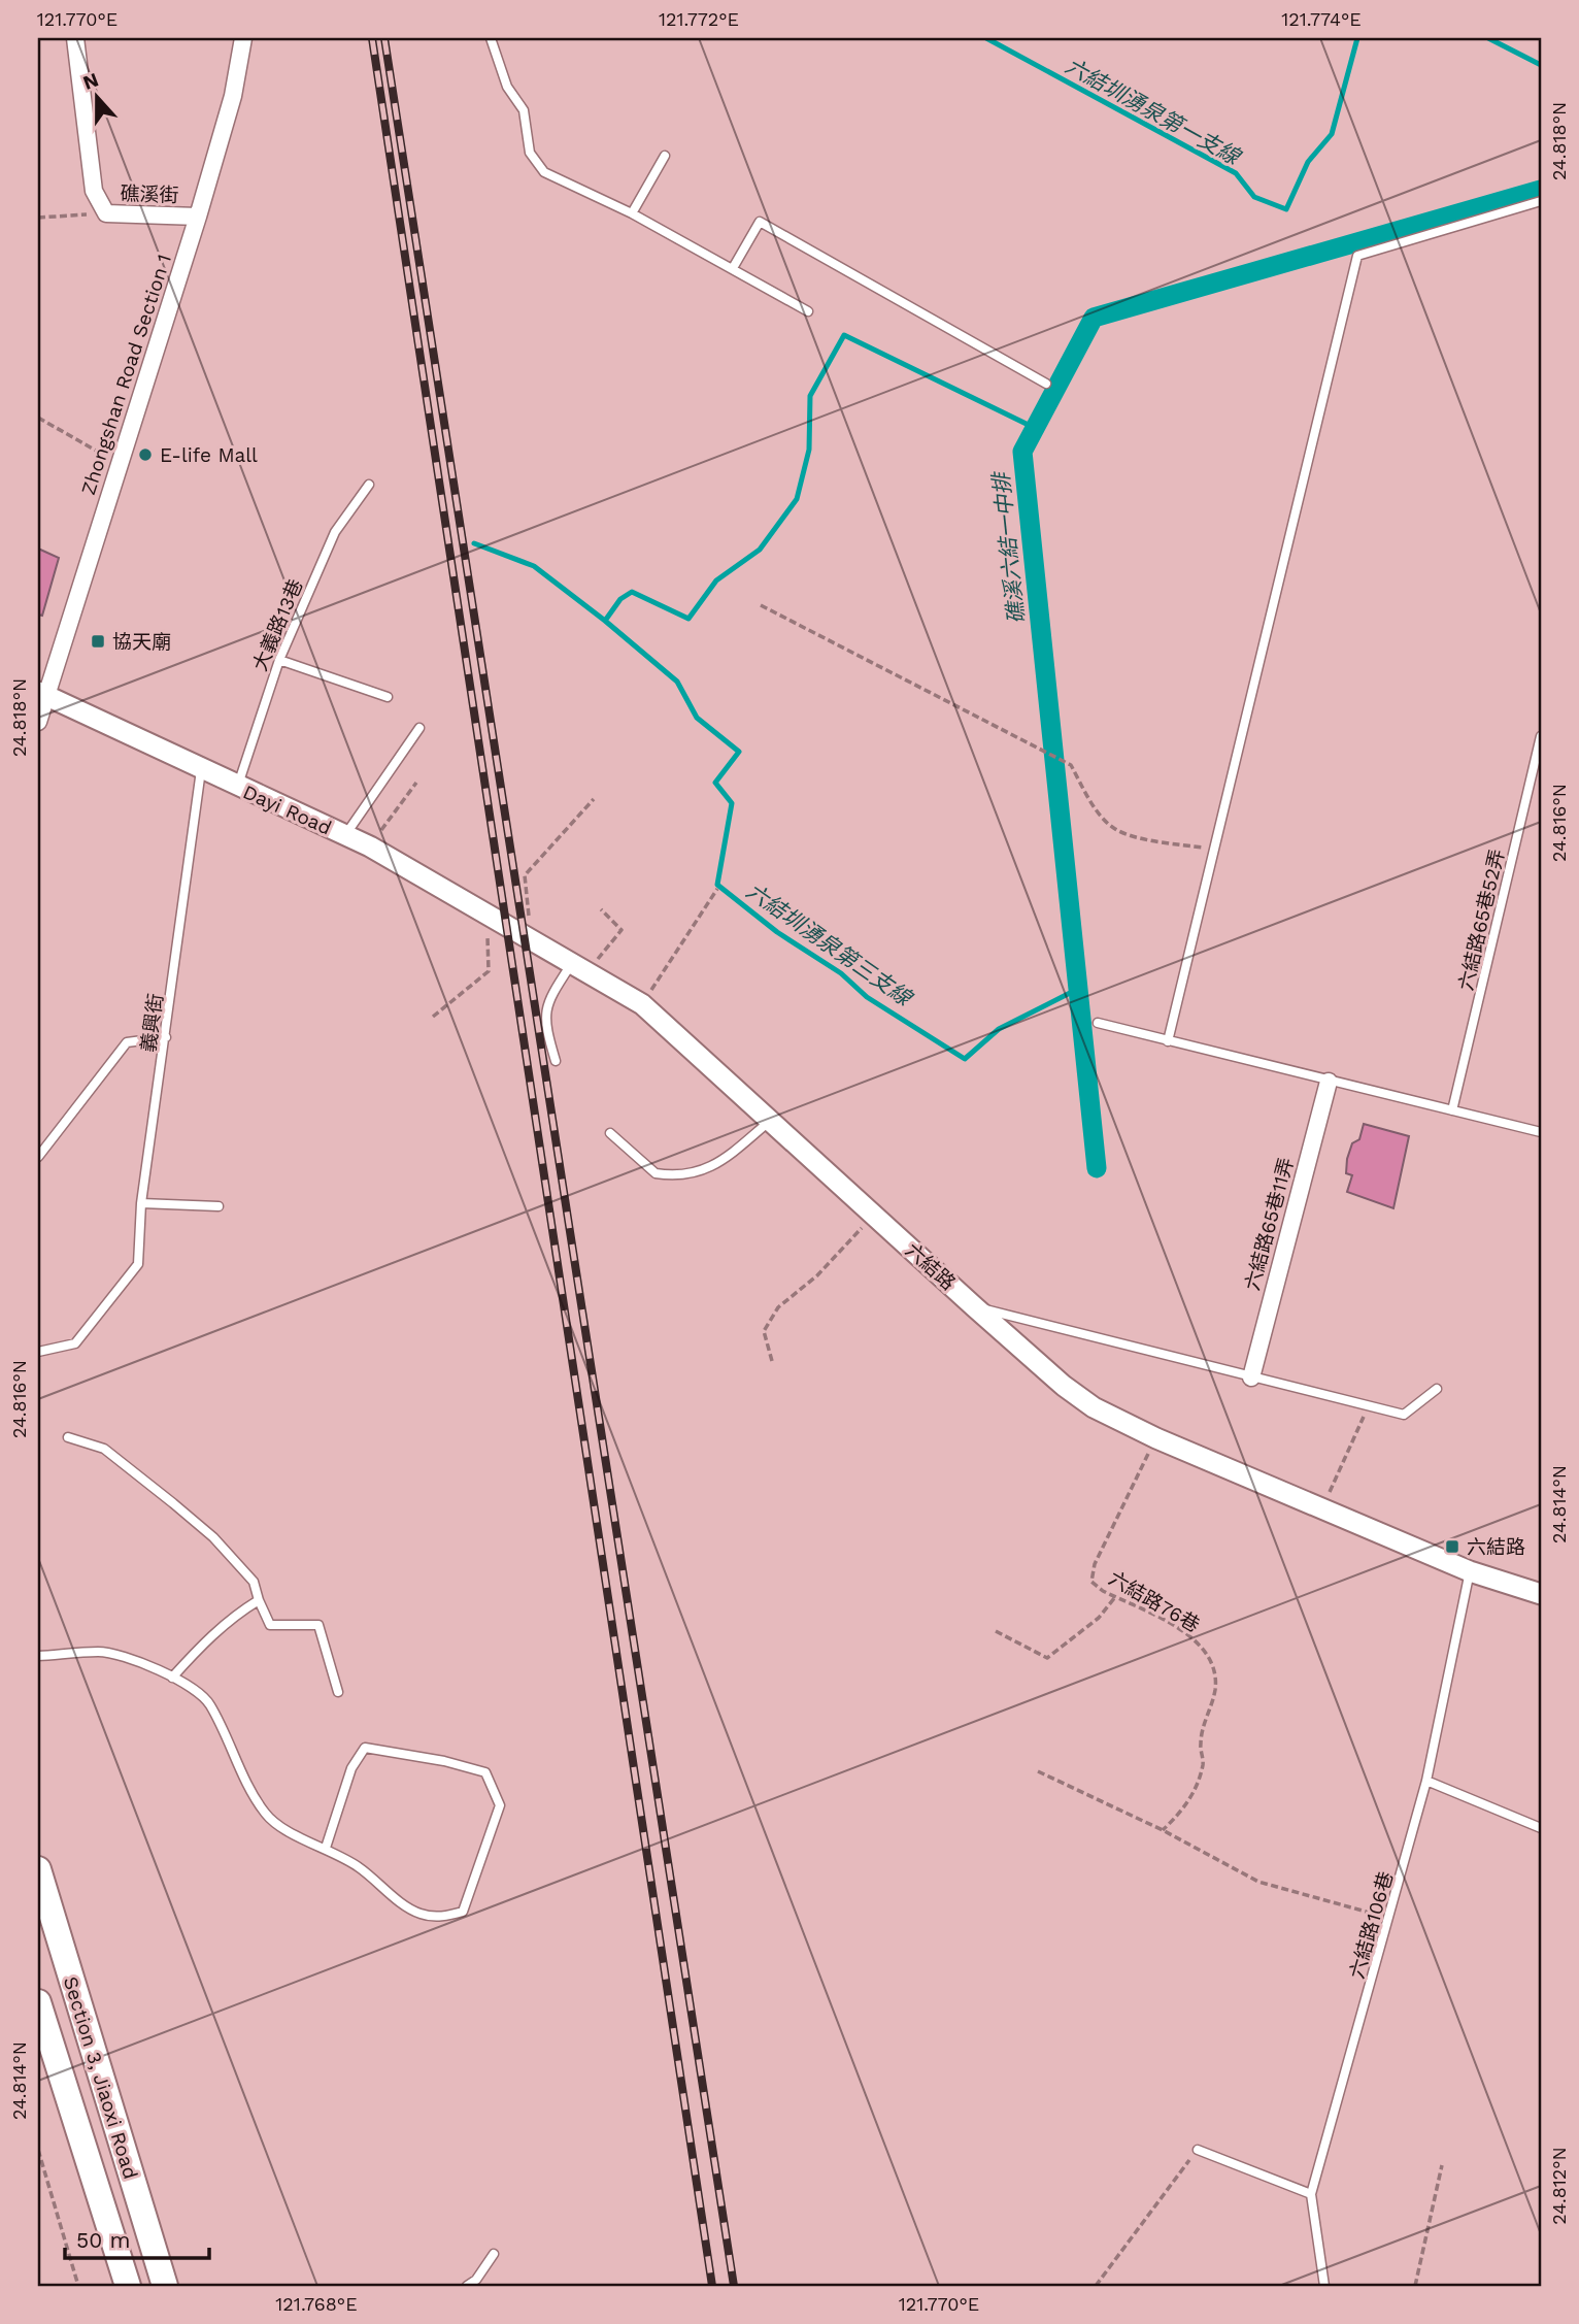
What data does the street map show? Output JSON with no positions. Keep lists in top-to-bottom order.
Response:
{
  "streets": {
    "main road": ["Section 3, Jiaoxi Road"],
    "street": [
      "礁溪街",
      "Zhongshan Road Section 1",
      "Dayi Road",
      "六結路65巷11弄",
      "六結路"
    ],
    "lane": [
      "大義路13巷",
      "六結路65巷52弄",
      "義興街",
      "六結路106巷"
    ],
    "path": ["六結路76巷"]
  },
  "crossings": [
    ["礁溪街", "Zhongshan Road Section 1"],
    ["Zhongshan Road Section 1", "Dayi Road"],
    ["大義路13巷", "Dayi Road"],
    ["Dayi Road", "義興街"],
    ["Dayi Road", "六結路"],
    ["六結路", "六結路76巷"],
    ["六結路", "六結路106巷"]
  ],
  "water": ["六結圳湧泉第一支線", "礁溪六結一中排", "六結圳湧泉第三支線"],
  "places": {
    "other": ["E-life Mall"],
    "transit": ["協天廟", "六結路"]
  },
  "scale_bar": "50 m",
  "north": "top",
  "coordinates": [
    "121.770°E",
    "121.772°E",
    "121.774°E",
    "24.818°N",
    "24.816°N",
    "24.814°N",
    "24.812°N",
    "121.768°E"
  ]
}
